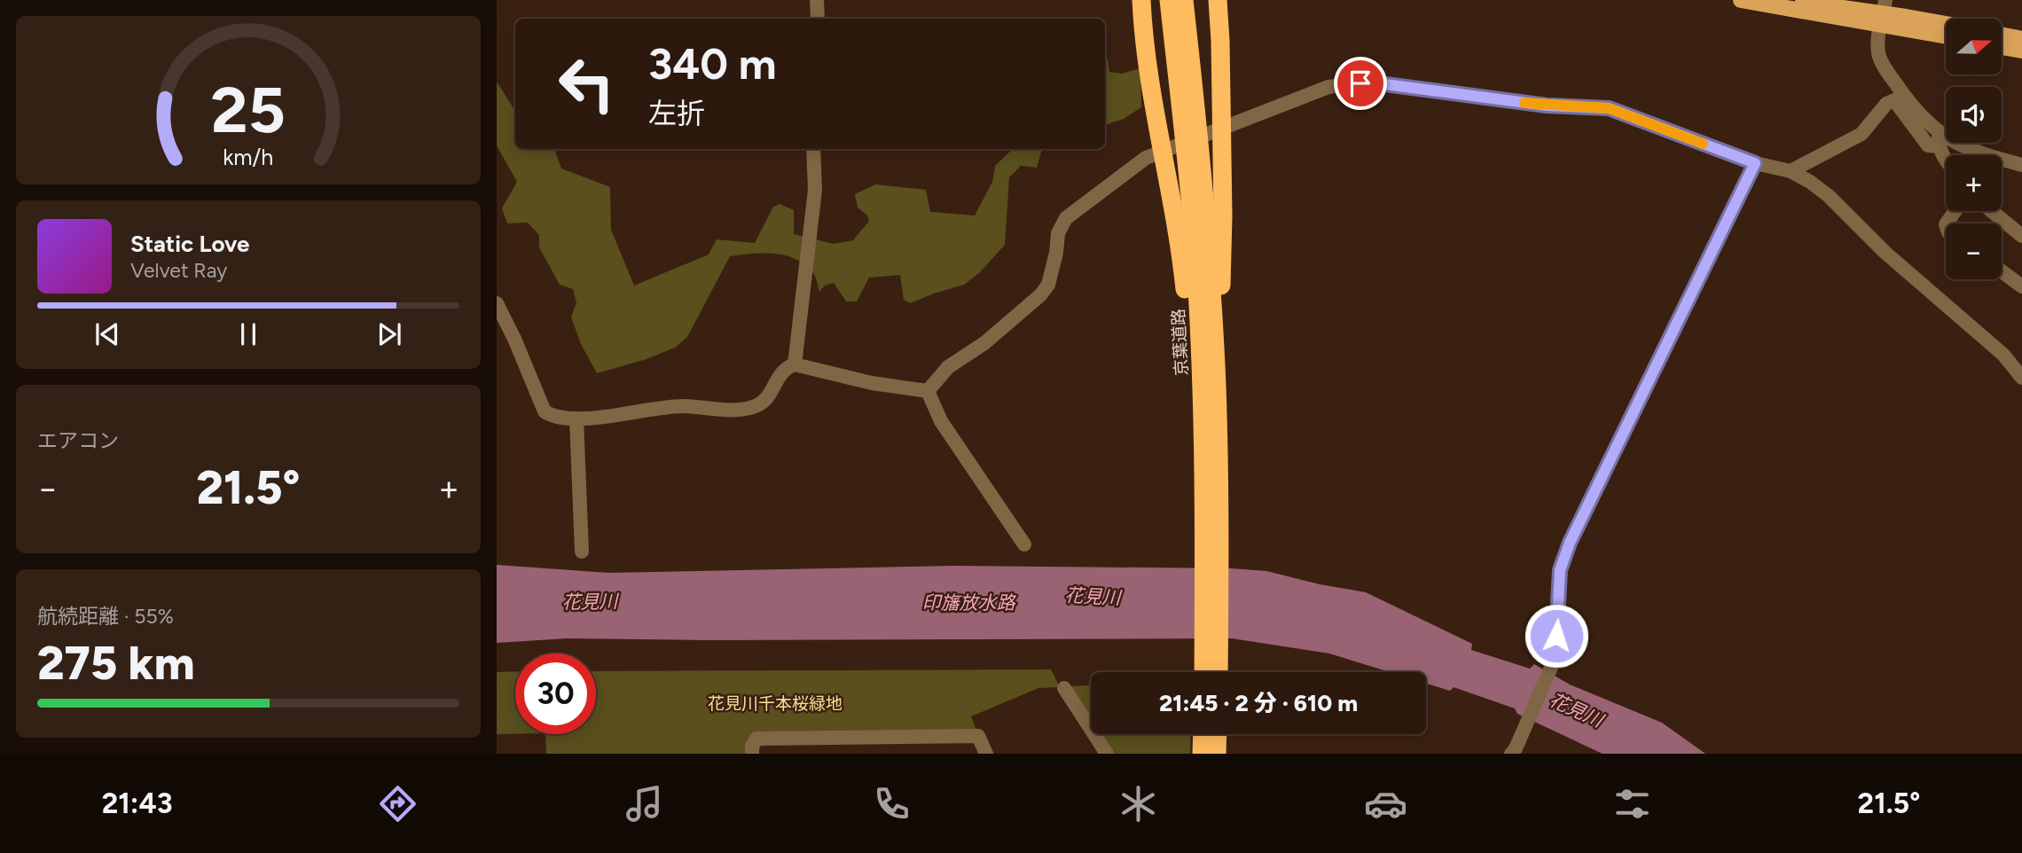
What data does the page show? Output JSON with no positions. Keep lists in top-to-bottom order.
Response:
{
  "streets": {
    "highway": ["京葉道路"]
  },
  "water": ["花見川", "印旛放水路"],
  "parks": ["花見川千本桜緑地"],
  "north": "right",
  "page": {
    "map_buttons": ["+", "−"],
    "turn": ["340 m", "左折"],
    "song": ["Static Love", "Velvet Ray"],
    "tile": [
      "エアコン",
      ["航続距離 · 55%", "275 km"]
    ],
    "heat": ["−", "21.5°", "+"],
    "limit": "30",
    "trip": "21:45 · 2 分 · 610 m",
    "tabs": ["21:43", "21.5°"],
    "gauge": ["25", "km/h"]
  }
}
